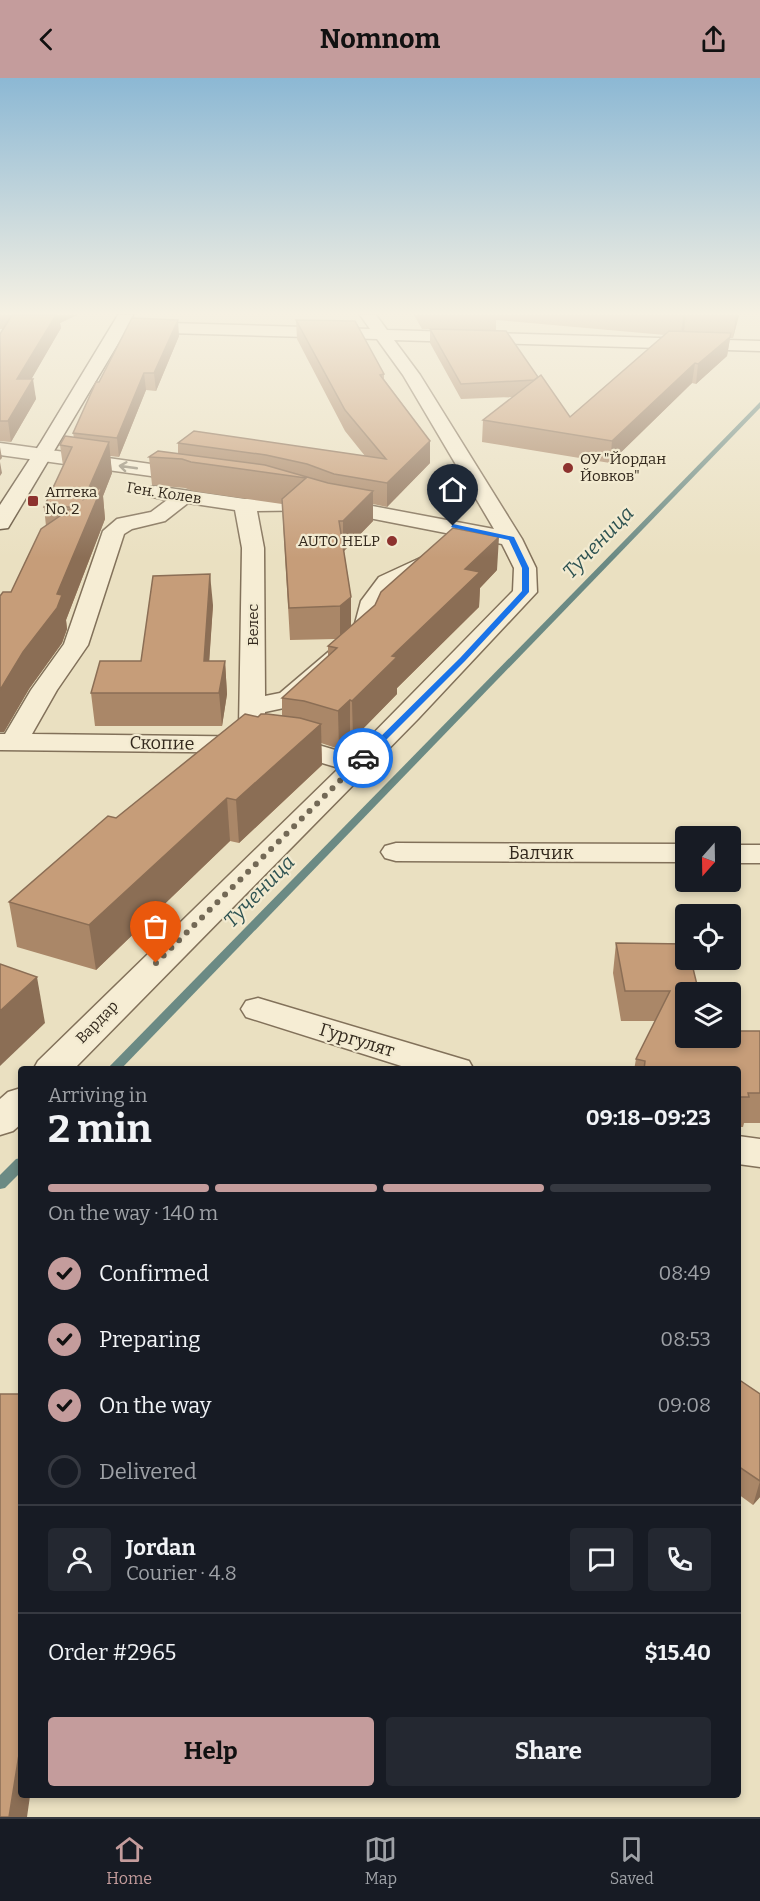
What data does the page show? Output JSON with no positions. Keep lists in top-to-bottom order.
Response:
{
  "streets": {
    "street": [
      "Ген. Колев",
      "Велес",
      "Скопие",
      "Балчик",
      "Вардар",
      "Гургулят"
    ]
  },
  "crossings": [
    ["Ген. Колев", "Велес"],
    ["Ген. Колев", "Вардар"],
    ["Велес", "Скопие"],
    ["Скопие", "Вардар"]
  ],
  "water": ["Тученица"],
  "places": {
    "other": ["ОУ \"Йордан Йовков\"", "AUTO HELP"],
    "transit": ["Аптека No. 2"]
  },
  "north": "bottom",
  "page": {
    "header": "Nomnom",
    "heading": ["2 min", "Arriving in", "09:18–09:23"],
    "panel": [
      "Jordan",
      "Courier · 4.8",
      "Order #2965",
      "$15.40"
    ],
    "bar": "On the way · 140 m",
    "list": [
      ["Confirmed", "08:49"],
      ["Preparing", "08:53"],
      ["On the way", "09:08"],
      "Delivered"
    ],
    "buttons": ["Help", "Share"],
    "tabs": ["Home", "Map", "Saved"]
  }
}
